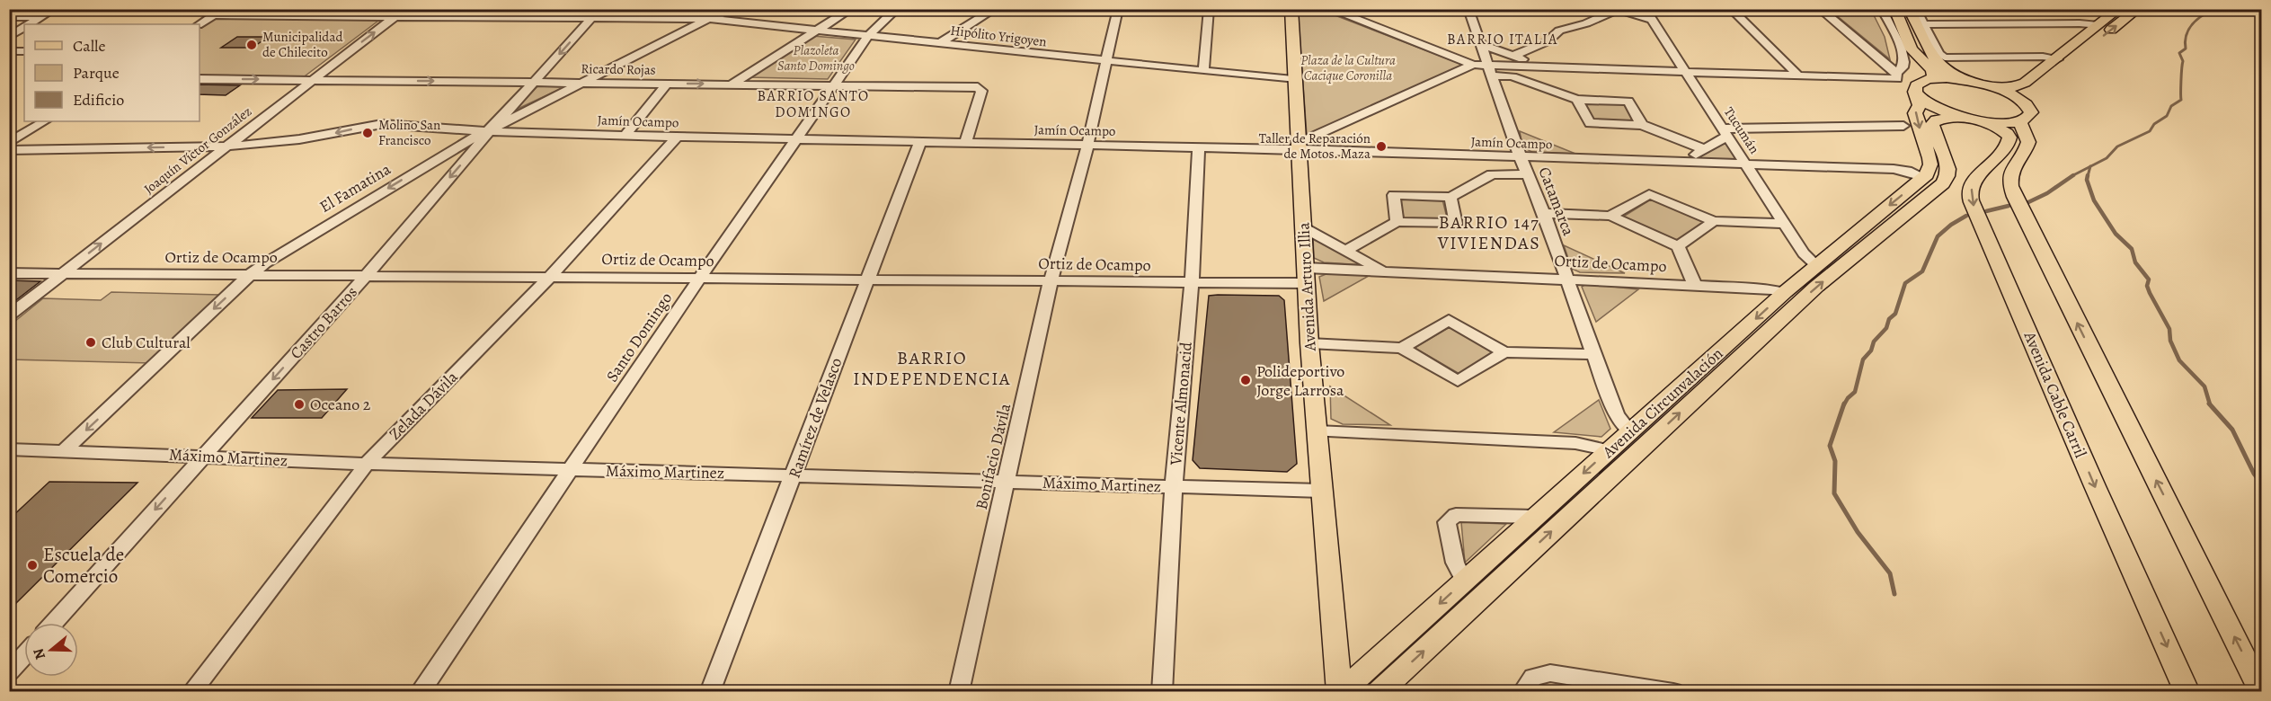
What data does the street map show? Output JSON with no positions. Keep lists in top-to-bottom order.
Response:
{
  "streets": {
    "main road": ["Avenida Arturo Illia", "Avenida Cable Carril", "Avenida Circunvalación"],
    "street": [
      "Hipólito Yrigoyen",
      "Ricardo Rojas",
      "Jamín Ocampo",
      "Tucumán",
      "Joaquín Víctor González",
      "El Famatina",
      "Catamarca",
      "Ortiz de Ocampo",
      "Castro Barros",
      "Santo Domingo",
      "Vicente Almonacid",
      "Zelada Dávila",
      "Ramírez de Velasco",
      "Bonifacio Dávila",
      "Máximo Martinez"
    ]
  },
  "crossings": [
    ["Hipólito Yrigoyen", "Joaquín Víctor González"],
    ["Hipólito Yrigoyen", "El Famatina"],
    ["Hipólito Yrigoyen", "Avenida Arturo Illia"],
    ["Hipólito Yrigoyen", "Castro Barros"],
    ["Hipólito Yrigoyen", "Santo Domingo"],
    ["Hipólito Yrigoyen", "Bonifacio Dávila"],
    ["Ricardo Rojas", "Jamín Ocampo"],
    ["Ricardo Rojas", "Joaquín Víctor González"],
    ["Ricardo Rojas", "El Famatina"],
    ["Ricardo Rojas", "Castro Barros"],
    ["Ricardo Rojas", "Santo Domingo"],
    ["Jamín Ocampo", "Tucumán"],
    ["Jamín Ocampo", "Joaquín Víctor González"],
    ["Jamín Ocampo", "El Famatina"],
    ["Jamín Ocampo", "Catamarca"],
    ["Jamín Ocampo", "Avenida Arturo Illia"],
    ["Jamín Ocampo", "Castro Barros"],
    ["Jamín Ocampo", "Santo Domingo"],
    ["Jamín Ocampo", "Avenida Circunvalación"],
    ["Jamín Ocampo", "Vicente Almonacid"],
    ["Jamín Ocampo", "Zelada Dávila"],
    ["Jamín Ocampo", "Ramírez de Velasco"],
    ["Jamín Ocampo", "Bonifacio Dávila"],
    ["Tucumán", "Avenida Circunvalación"],
    ["Joaquín Víctor González", "Ortiz de Ocampo"],
    ["El Famatina", "Ortiz de Ocampo"],
    ["El Famatina", "Castro Barros"],
    ["El Famatina", "Máximo Martinez"],
    ["Catamarca", "Ortiz de Ocampo"],
    ["Catamarca", "Avenida Circunvalación"],
    ["Ortiz de Ocampo", "Avenida Arturo Illia"],
    ["Ortiz de Ocampo", "Castro Barros"],
    ["Ortiz de Ocampo", "Santo Domingo"],
    ["Ortiz de Ocampo", "Avenida Circunvalación"],
    ["Ortiz de Ocampo", "Vicente Almonacid"],
    ["Ortiz de Ocampo", "Zelada Dávila"],
    ["Ortiz de Ocampo", "Ramírez de Velasco"],
    ["Ortiz de Ocampo", "Bonifacio Dávila"],
    ["Avenida Arturo Illia", "Avenida Circunvalación"],
    ["Avenida Arturo Illia", "Máximo Martinez"],
    ["Castro Barros", "Máximo Martinez"],
    ["Santo Domingo", "Máximo Martinez"],
    ["Avenida Cable Carril", "Avenida Circunvalación"],
    ["Vicente Almonacid", "Máximo Martinez"],
    ["Zelada Dávila", "Máximo Martinez"],
    ["Ramírez de Velasco", "Máximo Martinez"],
    ["Bonifacio Dávila", "Máximo Martinez"]
  ],
  "one_way": [
    "Ricardo Rojas",
    "Joaquín Víctor González",
    "El Famatina",
    "Castro Barros"
  ],
  "districts": [
    "BARRIO ITALIA",
    "BARRIO SANTO DOMINGO",
    "BARRIO 147 VIVIENDAS",
    "BARRIO INDEPENDENCIA"
  ],
  "parks": ["Plazoleta Santo Domingo", "Plaza de la Cultura Cacique Coronilla"],
  "places": [
    "Municipalidad de Chilecito",
    "Molino San Francisco",
    "Taller de Reparación de Motos. Maza",
    "Club Cultural",
    "Polideportivo Jorge Larrosa",
    "Oceano 2",
    "Escuela de Comercio"
  ],
  "legend": ["Calle", "Parque", "Edificio"],
  "north": "left"
}
